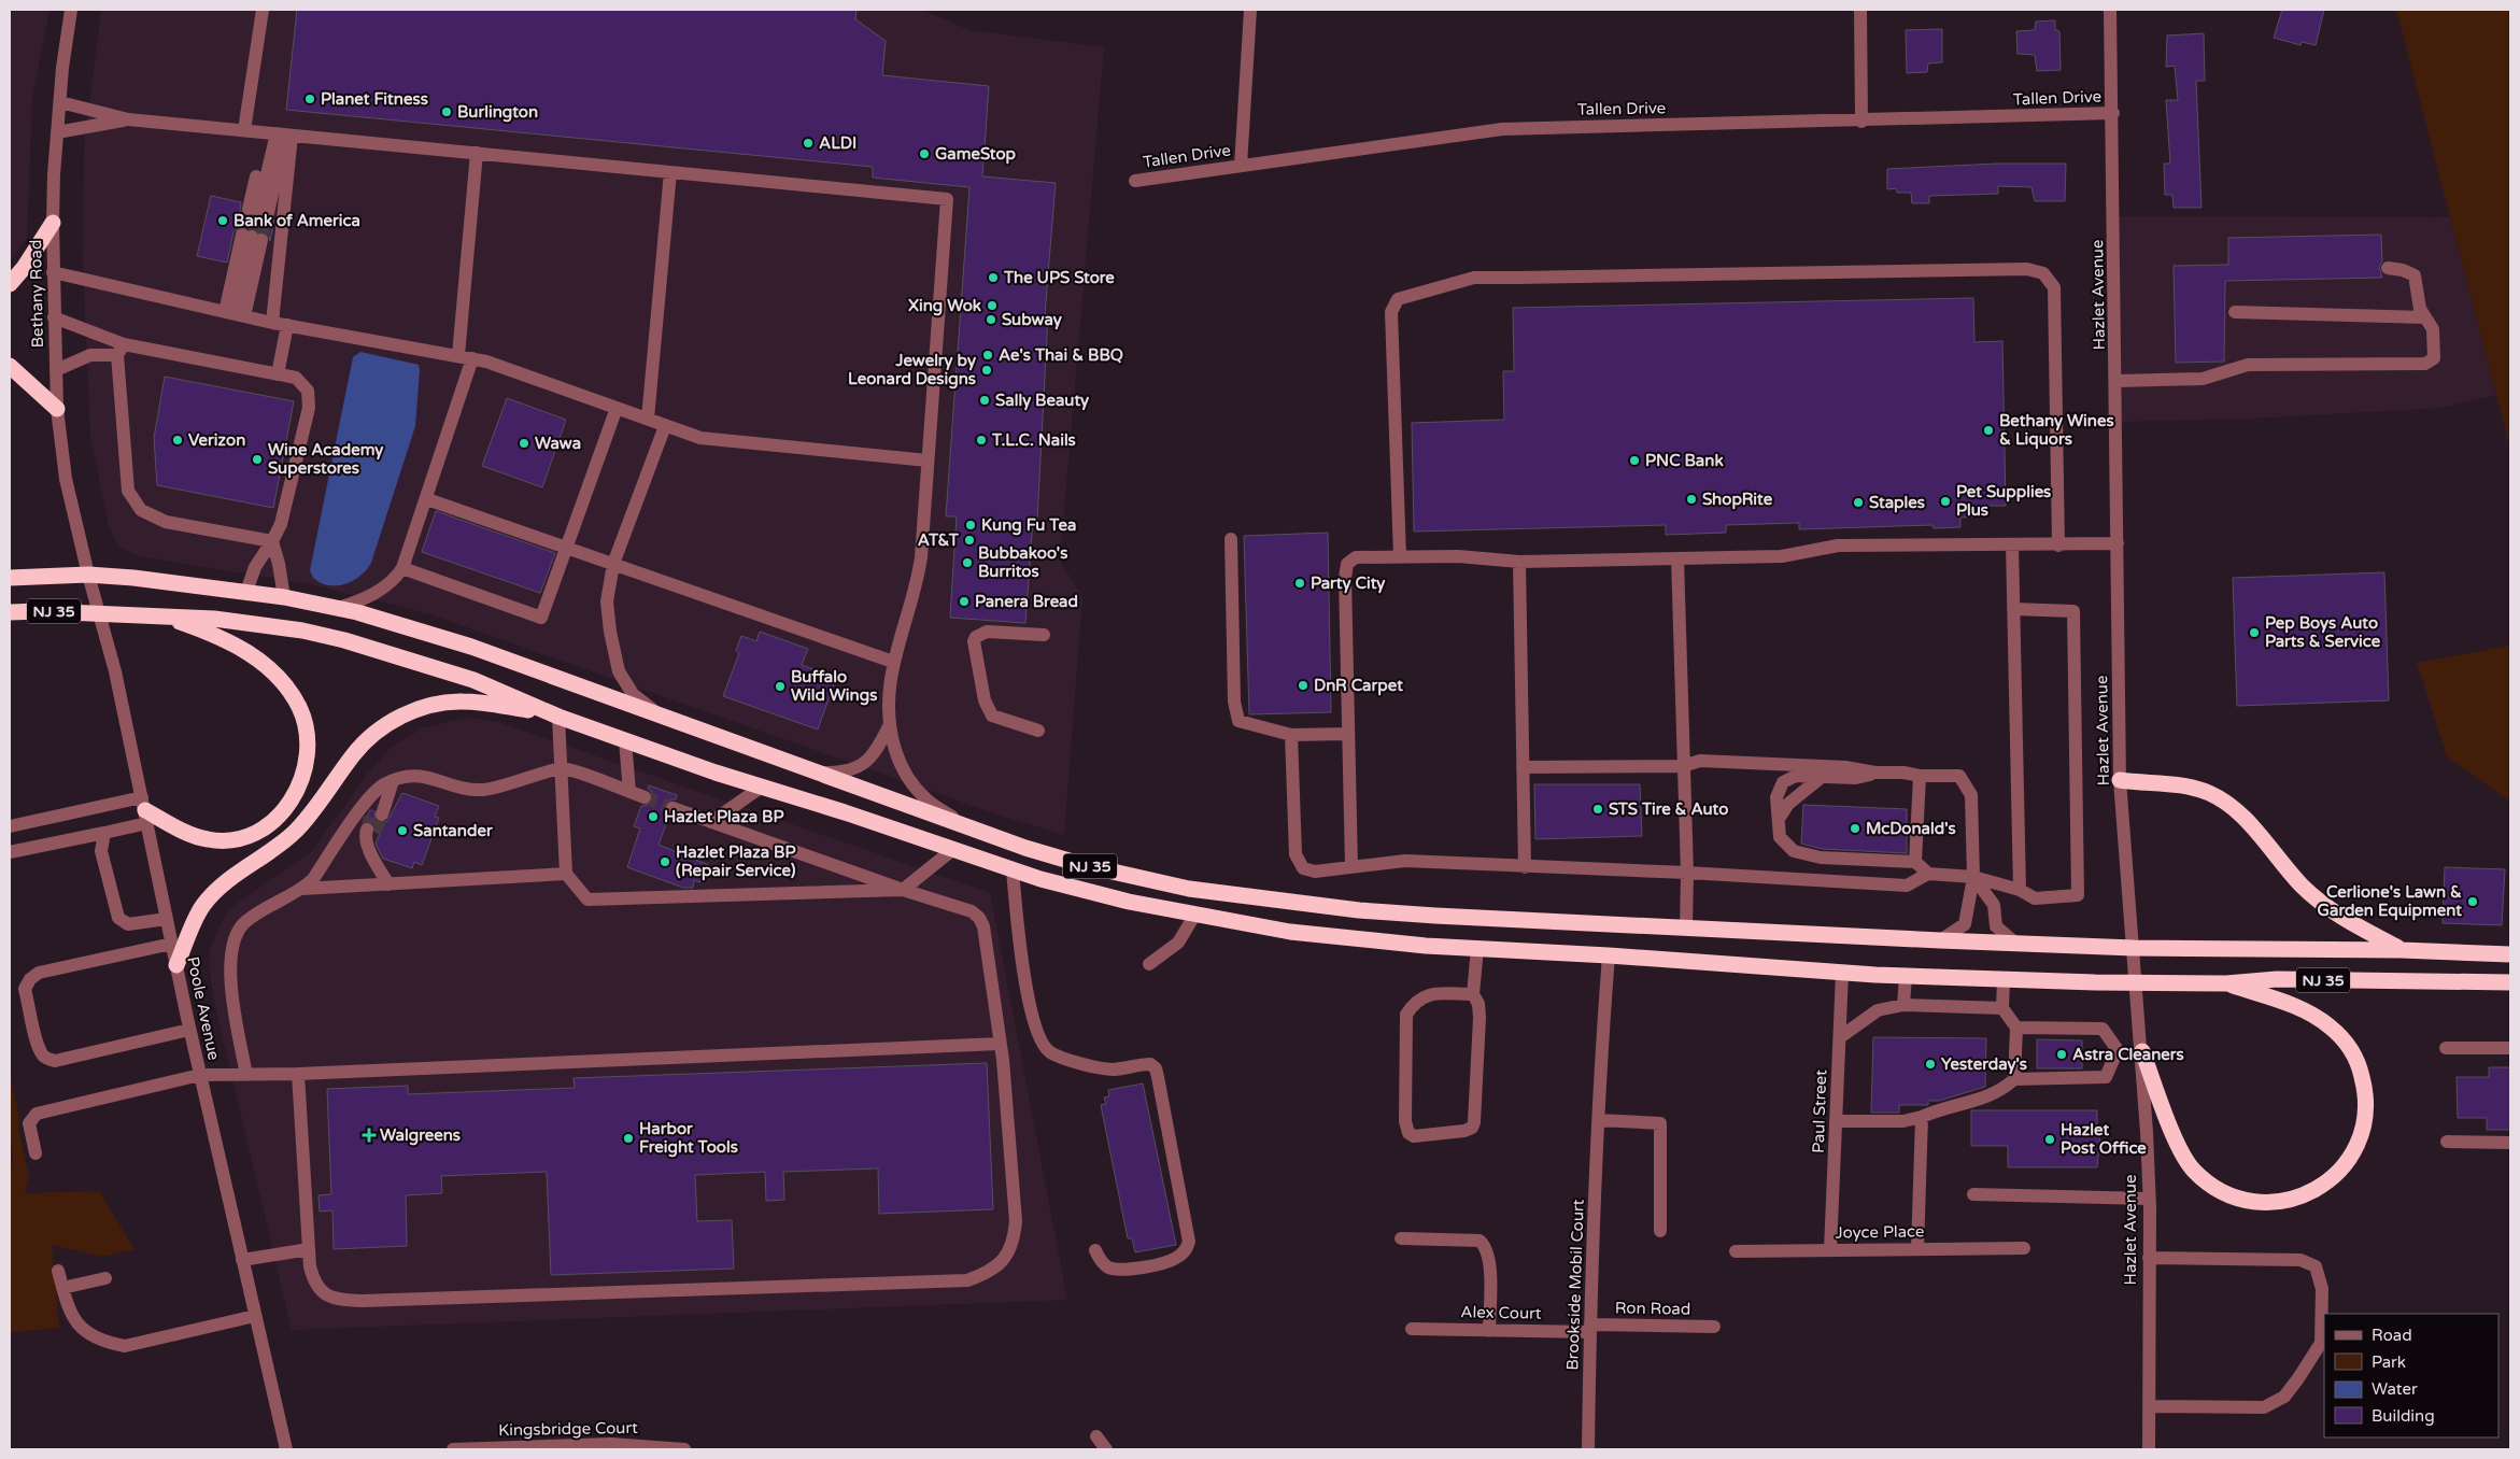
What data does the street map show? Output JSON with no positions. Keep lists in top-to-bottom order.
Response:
{
  "streets": {
    "highway": ["NJ 35"],
    "street": [
      "Tallen Drive",
      "Bethany Road",
      "Hazlet Avenue",
      "Poole Avenue",
      "Paul Street",
      "Joyce Place",
      "Brookside Mobil Court",
      "Ron Road",
      "Alex Court",
      "Kingsbridge Court"
    ]
  },
  "crossings": [
    ["Tallen Drive", "Hazlet Avenue"],
    ["Bethany Road", "NJ 35"],
    ["Bethany Road", "Poole Avenue"],
    ["Hazlet Avenue", "NJ 35"],
    ["NJ 35", "Poole Avenue"],
    ["NJ 35", "Paul Street"],
    ["NJ 35", "Brookside Mobil Court"],
    ["Paul Street", "Joyce Place"],
    ["Brookside Mobil Court", "Ron Road"],
    ["Brookside Mobil Court", "Alex Court"],
    ["Ron Road", "Alex Court"]
  ],
  "places": {
    "other": [
      "Planet Fitness",
      "Burlington",
      "ALDI",
      "GameStop",
      "Bank of America",
      "The UPS Store",
      "Xing Wok",
      "Subway",
      "Ae's Thai & BBQ",
      "Jewelry by Leonard Designs",
      "Sally Beauty",
      "Bethany Wines & Liquors",
      "Verizon",
      "T.L.C. Nails",
      "Wawa",
      "Wine Academy Superstores",
      "PNC Bank",
      "ShopRite",
      "Pet Supplies Plus",
      "Staples",
      "Kung Fu Tea",
      "AT&T",
      "Bubbakoo's Burritos",
      "Party City",
      "Panera Bread",
      "Pep Boys Auto Parts & Service",
      "DnR Carpet",
      "Buffalo Wild Wings",
      "STS Tire & Auto",
      "Hazlet Plaza BP",
      "McDonald's",
      "Santander",
      "Hazlet Plaza BP (Repair Service)",
      "Cerlione's Lawn & Garden Equipment",
      "Astra Cleaners",
      "Yesterday's",
      "Harbor Freight Tools",
      "Hazlet Post Office"
    ],
    "health": ["Walgreens"]
  },
  "legend": [
    "Road",
    "Park",
    "Water",
    "Building"
  ]
}
